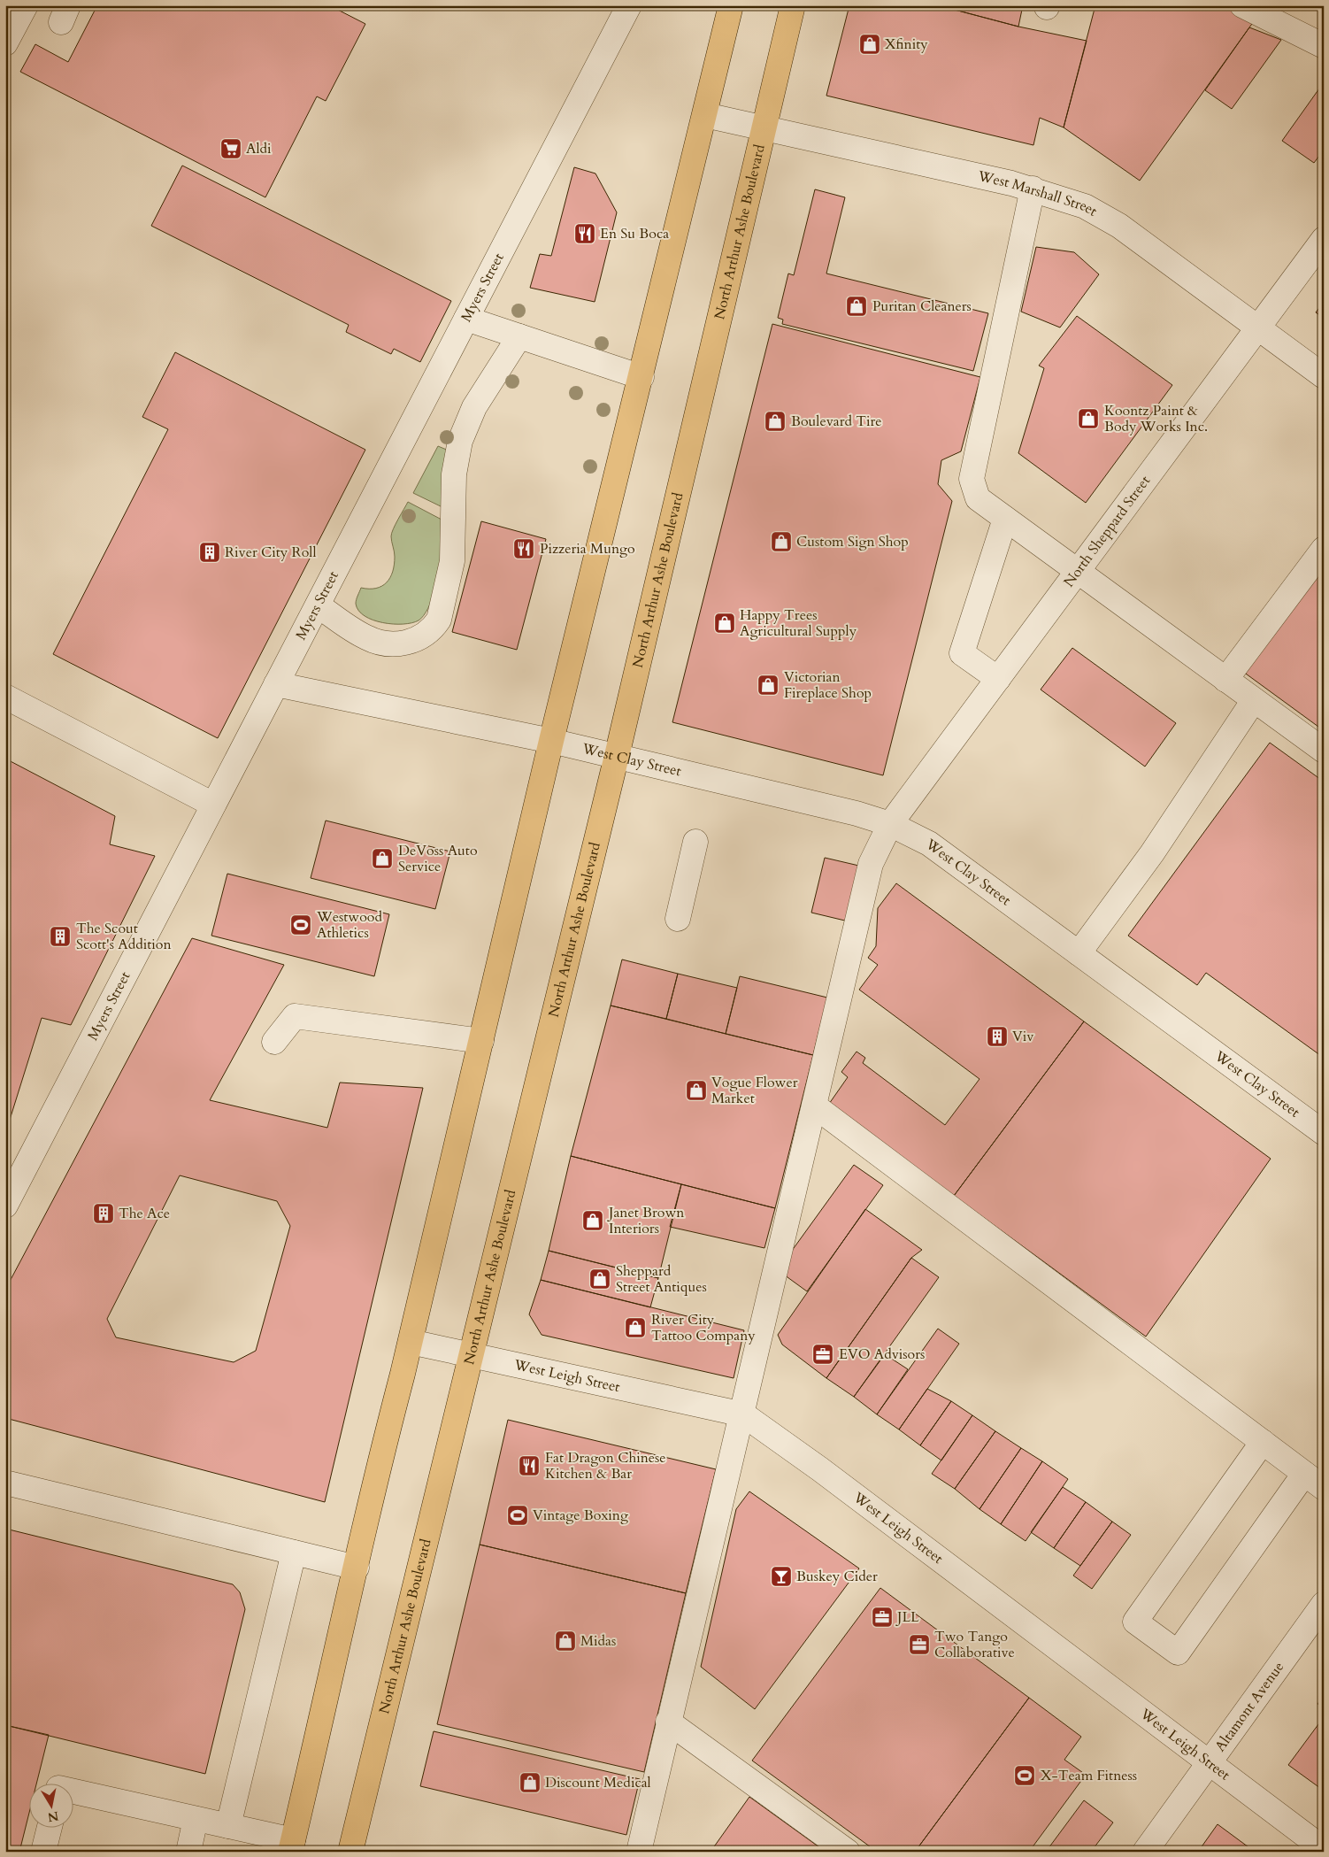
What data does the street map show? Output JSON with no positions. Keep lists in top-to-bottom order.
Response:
{
  "streets": {
    "main road": ["North Arthur Ashe Boulevard"],
    "street": [
      "West Marshall Street",
      "Myers Street",
      "North Sheppard Street",
      "West Clay Street",
      "West Leigh Street",
      "Altamont Avenue"
    ]
  },
  "crossings": [
    ["West Marshall Street", "North Arthur Ashe Boulevard"],
    ["West Marshall Street", "North Sheppard Street"],
    ["North Arthur Ashe Boulevard", "West Clay Street"],
    ["North Arthur Ashe Boulevard", "West Leigh Street"],
    ["Myers Street", "West Clay Street"],
    ["North Sheppard Street", "West Clay Street"],
    ["North Sheppard Street", "West Leigh Street"],
    ["West Leigh Street", "Altamont Avenue"]
  ],
  "places": {
    "shop": [
      "Xfinity",
      "Puritan Cleaners",
      "Koontz Paint & Body Works Inc.",
      "Boulevard Tire",
      "Custom Sign Shop",
      "Happy Trees Agricultural Supply",
      "Victorian Fireplace Shop",
      "DeVoss Auto Service",
      "Vogue Flower Market",
      "Janet Brown Interiors",
      "Sheppard Street Antiques",
      "River City Tattoo Company",
      "Midas",
      "Discount Medical"
    ],
    "supermarket": ["Aldi"],
    "restaurant": ["En Su Boca", "Pizzeria Mungo", "Fat Dragon Chinese Kitchen & Bar"],
    "building": [
      "River City Roll",
      "The Scout Scott's Addition",
      "Viv",
      "The Ace"
    ],
    "sports": ["Westwood Athletics", "Vintage Boxing", "X-Team Fitness"],
    "office": ["EVO Advisors", "JLL", "Two Tango Collaborative"],
    "bar": ["Buskey Cider"]
  },
  "north": "bottom"
}
